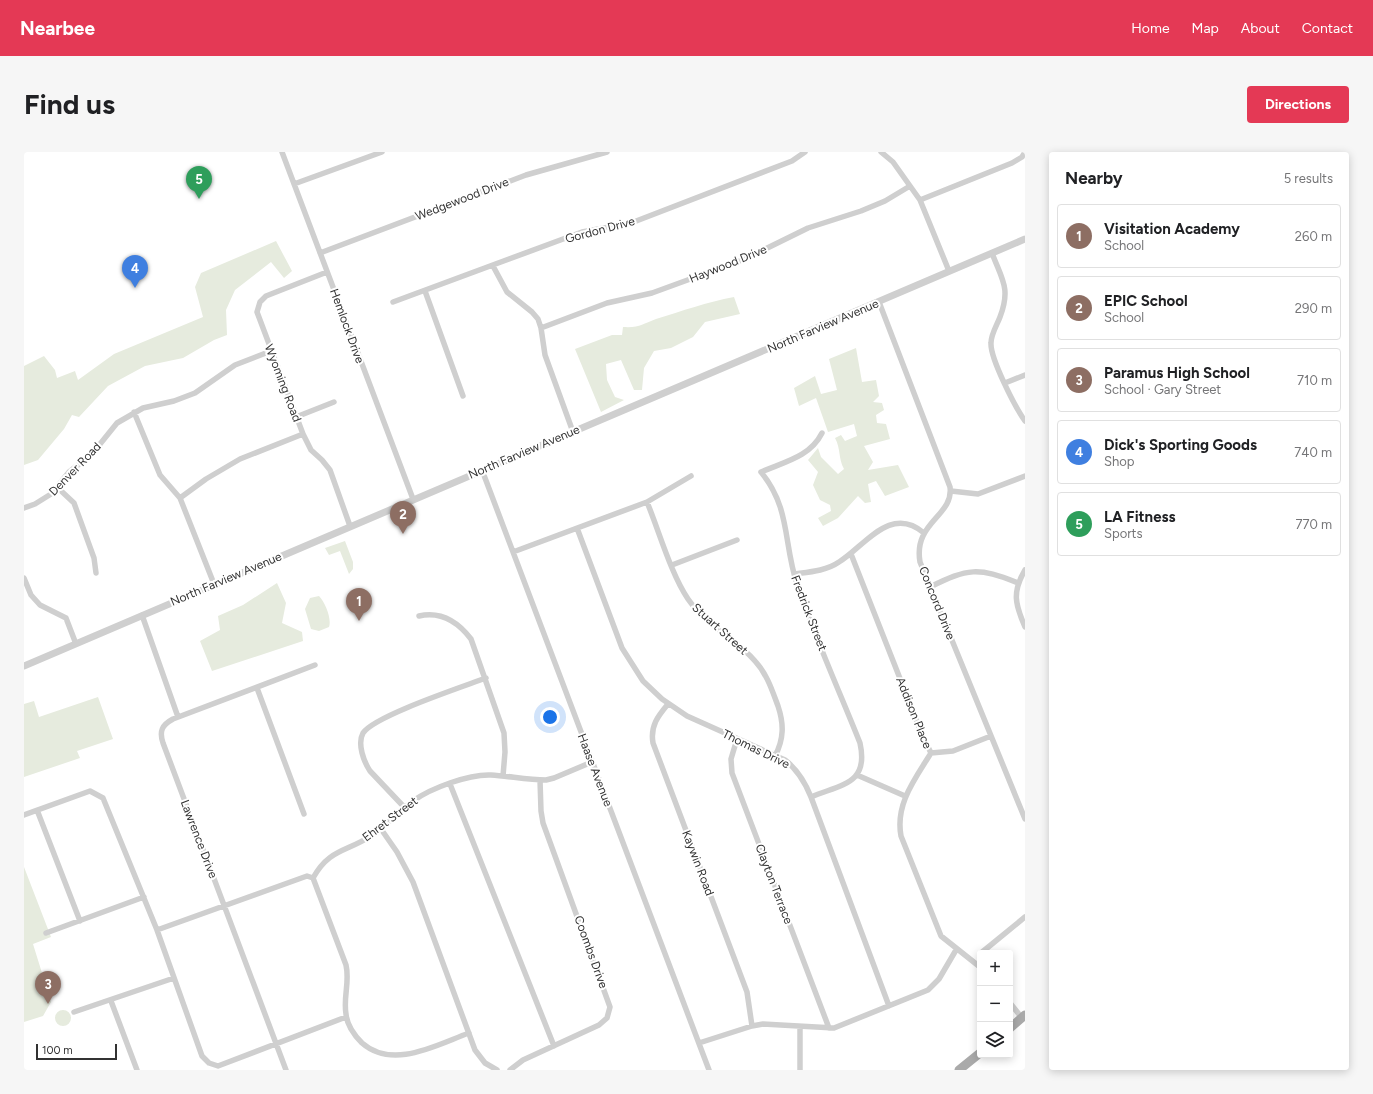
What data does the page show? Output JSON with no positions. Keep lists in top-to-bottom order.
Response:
{
  "streets": {
    "street": [
      "Wedgewood Drive",
      "Gordon Drive",
      "Haywood Drive",
      "Hemlock Drive",
      "North Farview Avenue",
      "Wyoming Road",
      "Denver Road",
      "Concord Drive",
      "Fredrick Street",
      "Stuart Street",
      "Addison Place",
      "Thomas Drive",
      "Haase Avenue",
      "Ehret Street",
      "Lawrence Drive",
      "Kaywin Road",
      "Clayton Terrace",
      "Coombs Drive"
    ]
  },
  "crossings": [
    ["Wedgewood Drive", "Hemlock Drive"],
    ["Hemlock Drive", "North Farview Avenue"],
    ["Hemlock Drive", "Wyoming Road"],
    ["North Farview Avenue", "Wyoming Road"],
    ["North Farview Avenue", "Haase Avenue"],
    ["Wyoming Road", "Denver Road"],
    ["Stuart Street", "Thomas Drive"],
    ["Thomas Drive", "Kaywin Road"],
    ["Thomas Drive", "Clayton Terrace"],
    ["Haase Avenue", "Ehret Street"],
    ["Ehret Street", "Coombs Drive"]
  ],
  "scale_bar": "100 m",
  "page": {
    "header": "Nearbee",
    "nav": [
      "Home",
      "Map",
      "About",
      "Contact"
    ],
    "buttons": "Directions",
    "title": "Find us",
    "heading": ["Nearby", "5 results"],
    "pins": [
      "5",
      "4",
      "2",
      "1",
      "3"
    ],
    "list": [
      {
        "mark": "1",
        "name": "Visitation Academy",
        "note": "School",
        "value": "260 m"
      },
      {
        "mark": "2",
        "name": "EPIC School",
        "note": "School",
        "value": "290 m"
      },
      {
        "mark": "3",
        "name": "Paramus High School",
        "note": "School · Gary Street",
        "value": "710 m"
      },
      {
        "mark": "4",
        "name": "Dick's Sporting Goods",
        "note": "Shop",
        "value": "740 m"
      },
      {
        "mark": "5",
        "name": "LA Fitness",
        "note": "Sports",
        "value": "770 m"
      }
    ],
    "map_buttons": ["+", "−"],
    "scale": "100 m"
  }
}
